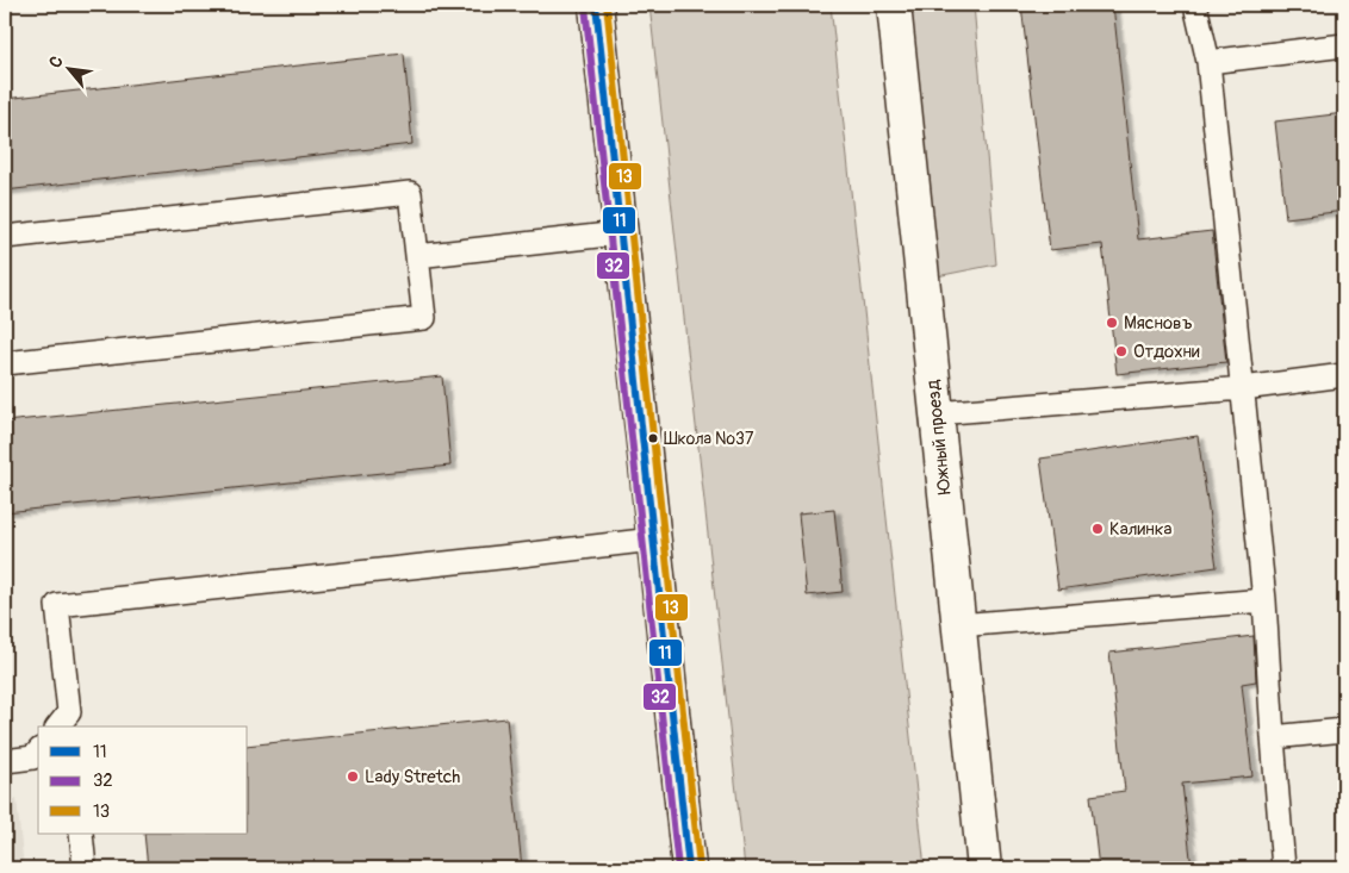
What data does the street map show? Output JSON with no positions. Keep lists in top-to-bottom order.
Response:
{
  "streets": {
    "main road": ["Южный проезд"]
  },
  "places": [
    "Мясновъ",
    "Отдохни",
    "Школа №37",
    "Калинка",
    "Lady Stretch"
  ],
  "lines": ["transit line 11", "transit line 13", "transit line 32"],
  "legend": ["11", "32", "13"],
  "north": "top left"
}
